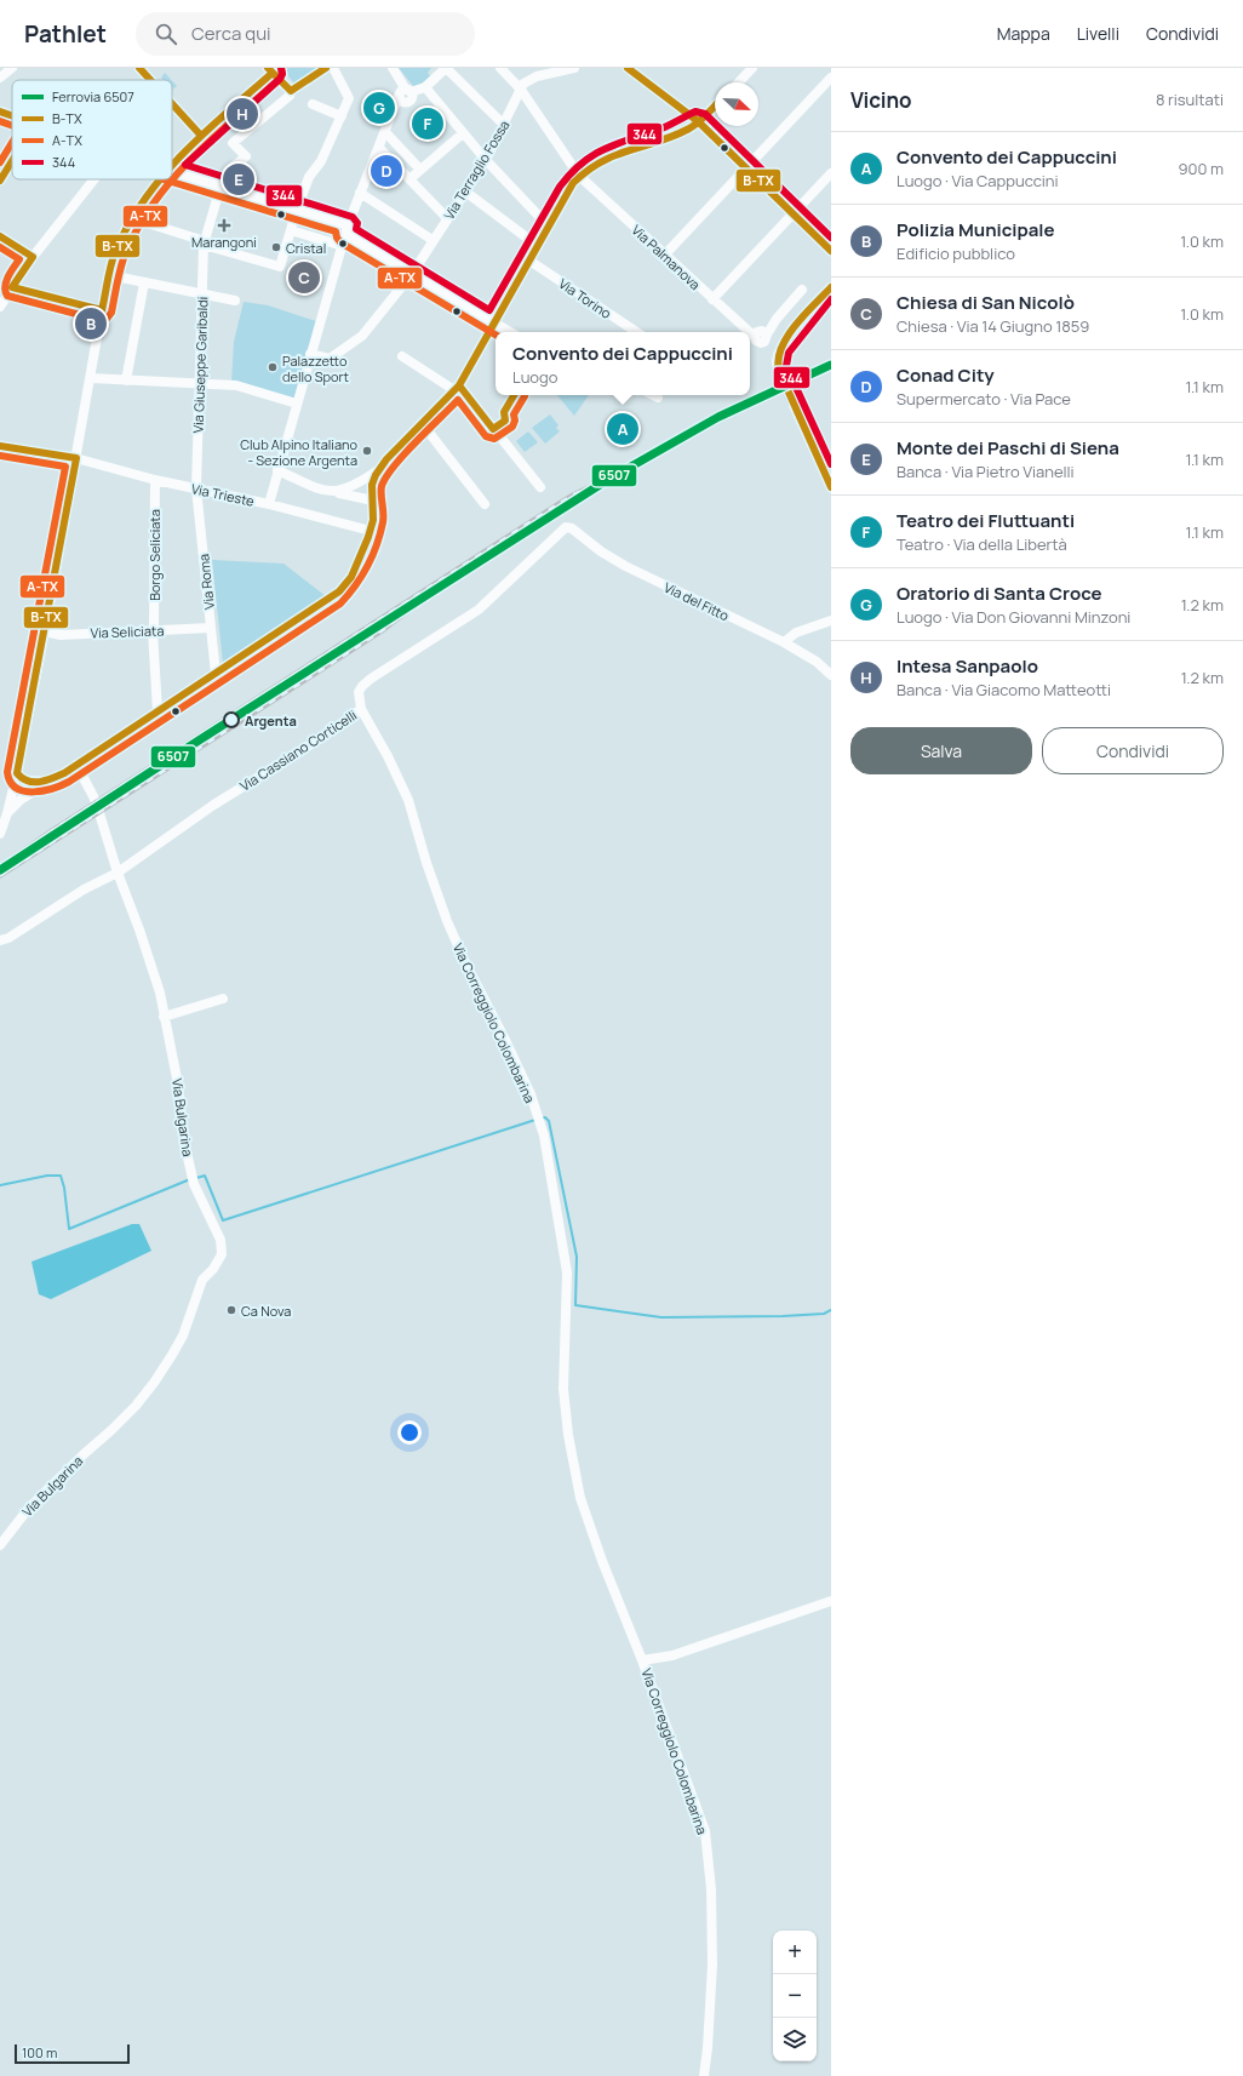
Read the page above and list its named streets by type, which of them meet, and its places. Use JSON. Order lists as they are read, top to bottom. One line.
{"streets":{"street":["Via Terraglio Fossa","Via Palmanova","Via Torino","Via Giuseppe Garibaldi","Via Trieste","Borgo Seliciata","Via Roma","Via del Fitto","Via Seliciata","Via Cassiano Corticelli","Via Correggiolo Colombarina","Via Bulgarina"]},"crossings":[["Via Terraglio Fossa","Via Palmanova"],["Via Giuseppe Garibaldi","Via Trieste"],["Via Giuseppe Garibaldi","Via Roma"],["Via Trieste","Borgo Seliciata"],["Via Trieste","Via Roma"],["Borgo Seliciata","Via Seliciata"],["Via Roma","Via Seliciata"],["Via del Fitto","Via Cassiano Corticelli"],["Via Cassiano Corticelli","Via Correggiolo Colombarina"],["Via Cassiano Corticelli","Via Bulgarina"]],"places":{"health":["Marangoni"],"other":["Cristal","Palazzetto dello Sport","Club Alpino Italiano - Sezione Argenta","Argenta","Ca Nova"]},"lines":["transit line B-TX","transit line A-TX","transit line 344","rail line 6507"],"legend":["Ferrovia 6507","B-TX","A-TX","344"],"scale_bar":"100 m","north":"bottom right","page":{"header":"Pathlet","search":"Cerca qui","nav":["Mappa","Livelli","Condividi"],"heading":["Vicino","8 risultati"],"pins":["G","H","F","D","E","C","B","A"],"list":[{"mark":"A","name":"Convento dei Cappuccini","note":"Luogo · Via Cappuccini","value":"900 m"},{"mark":"B","name":"Polizia Municipale","note":"Edificio pubblico","value":"1.0 km"},{"mark":"C","name":"Chiesa di San Nicolò","note":"Chiesa · Via 14 Giugno 1859","value":"1.0 km"},{"mark":"D","name":"Conad City","note":"Supermercato · Via Pace","value":"1.1 km"},{"mark":"E","name":"Monte dei Paschi di Siena","note":"Banca · Via Pietro Vianelli","value":"1.1 km"},{"mark":"F","name":"Teatro dei Fluttuanti","note":"Teatro · Via della Libertà","value":"1.1 km"},{"mark":"G","name":"Oratorio di Santa Croce","note":"Luogo · Via Don Giovanni Minzoni","value":"1.2 km"},{"mark":"H","name":"Intesa Sanpaolo","note":"Banca · Via Giacomo Matteotti","value":"1.2 km"}],"popup":["Convento dei Cappuccini","Luogo"],"buttons":["Salva","Condividi"],"map_buttons":["+","−"],"scale":"100 m"}}
